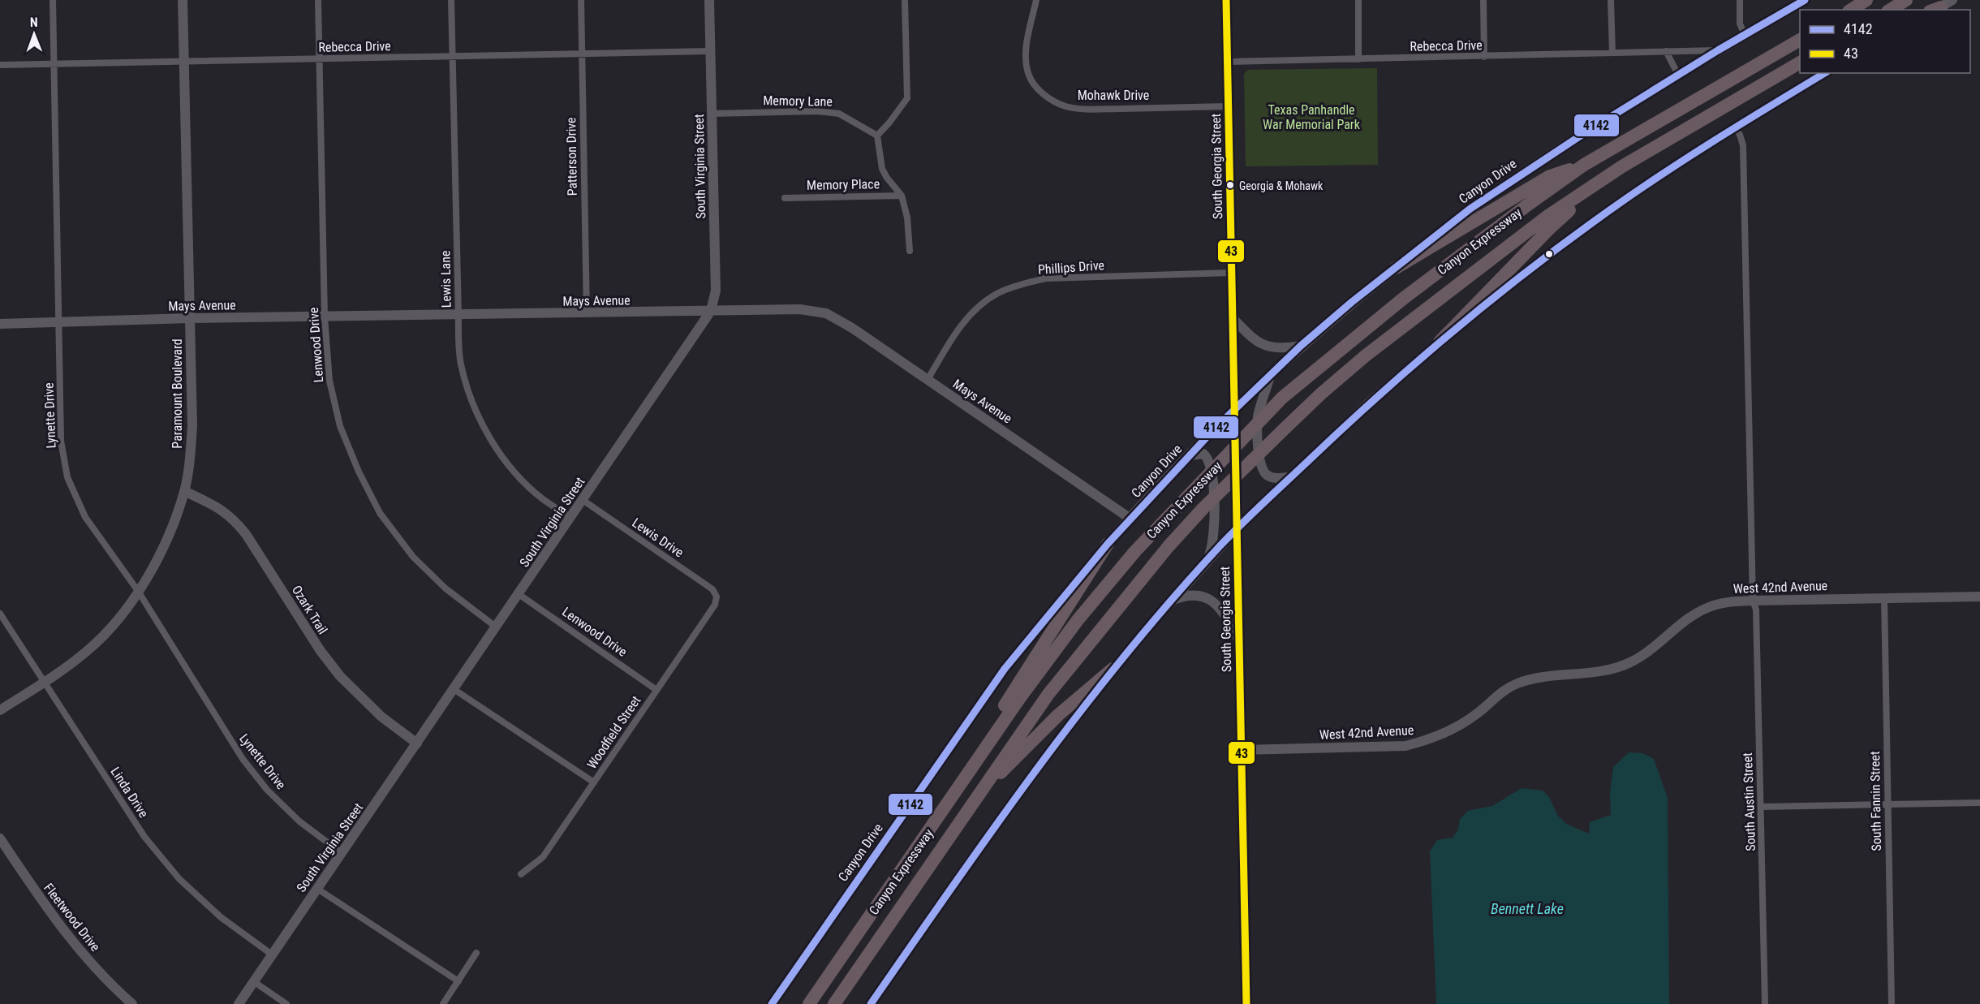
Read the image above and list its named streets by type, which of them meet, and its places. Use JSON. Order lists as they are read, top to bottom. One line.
{"streets":{"highway":["Canyon Expressway"],"main road":["South Virginia Street","South Georgia Street","Canyon Drive","Mays Avenue","Paramount Boulevard","West 42nd Avenue","Ozark Trail","Fleetwood Drive"],"street":["Rebecca Drive","Mohawk Drive","Memory Lane","Patterson Drive","Memory Place","Phillips Drive","Lewis Lane","Lenwood Drive","Lynette Drive","Lewis Drive","Woodfield Street","Linda Drive","South Fannin Street","South Austin Street"]},"crossings":[["Rebecca Drive","Patterson Drive"],["Rebecca Drive","South Virginia Street"],["Rebecca Drive","South Georgia Street"],["Rebecca Drive","Canyon Drive"],["Rebecca Drive","Lewis Lane"],["Rebecca Drive","Lenwood Drive"],["Rebecca Drive","Paramount Boulevard"],["Rebecca Drive","Lynette Drive"],["Mohawk Drive","South Georgia Street"],["Memory Lane","South Virginia Street"],["Patterson Drive","Mays Avenue"],["South Virginia Street","Lewis Lane"],["South Virginia Street","Mays Avenue"],["South Virginia Street","Lenwood Drive"],["South Virginia Street","Lynette Drive"],["South Virginia Street","Lewis Drive"],["South Virginia Street","Ozark Trail"],["South Virginia Street","Linda Drive"],["South Georgia Street","Canyon Drive"],["South Georgia Street","Phillips Drive"],["South Georgia Street","West 42nd Avenue"],["Canyon Drive","Mays Avenue"],["Phillips Drive","Mays Avenue"],["Lewis Lane","Mays Avenue"],["Mays Avenue","Lenwood Drive"],["Mays Avenue","Paramount Boulevard"],["Mays Avenue","Lynette Drive"],["Lenwood Drive","Woodfield Street"],["Paramount Boulevard","Lynette Drive"],["Paramount Boulevard","Ozark Trail"],["Paramount Boulevard","Linda Drive"],["Lewis Drive","Woodfield Street"],["West 42nd Avenue","South Fannin Street"],["West 42nd Avenue","South Austin Street"]],"water":["Bennett Lake"],"parks":["Texas Panhandle War Memorial Park"],"places":["Georgia & Mohawk"],"lines":["transit line 4142","transit line 43"],"legend":["4142","43"],"north":"top"}
